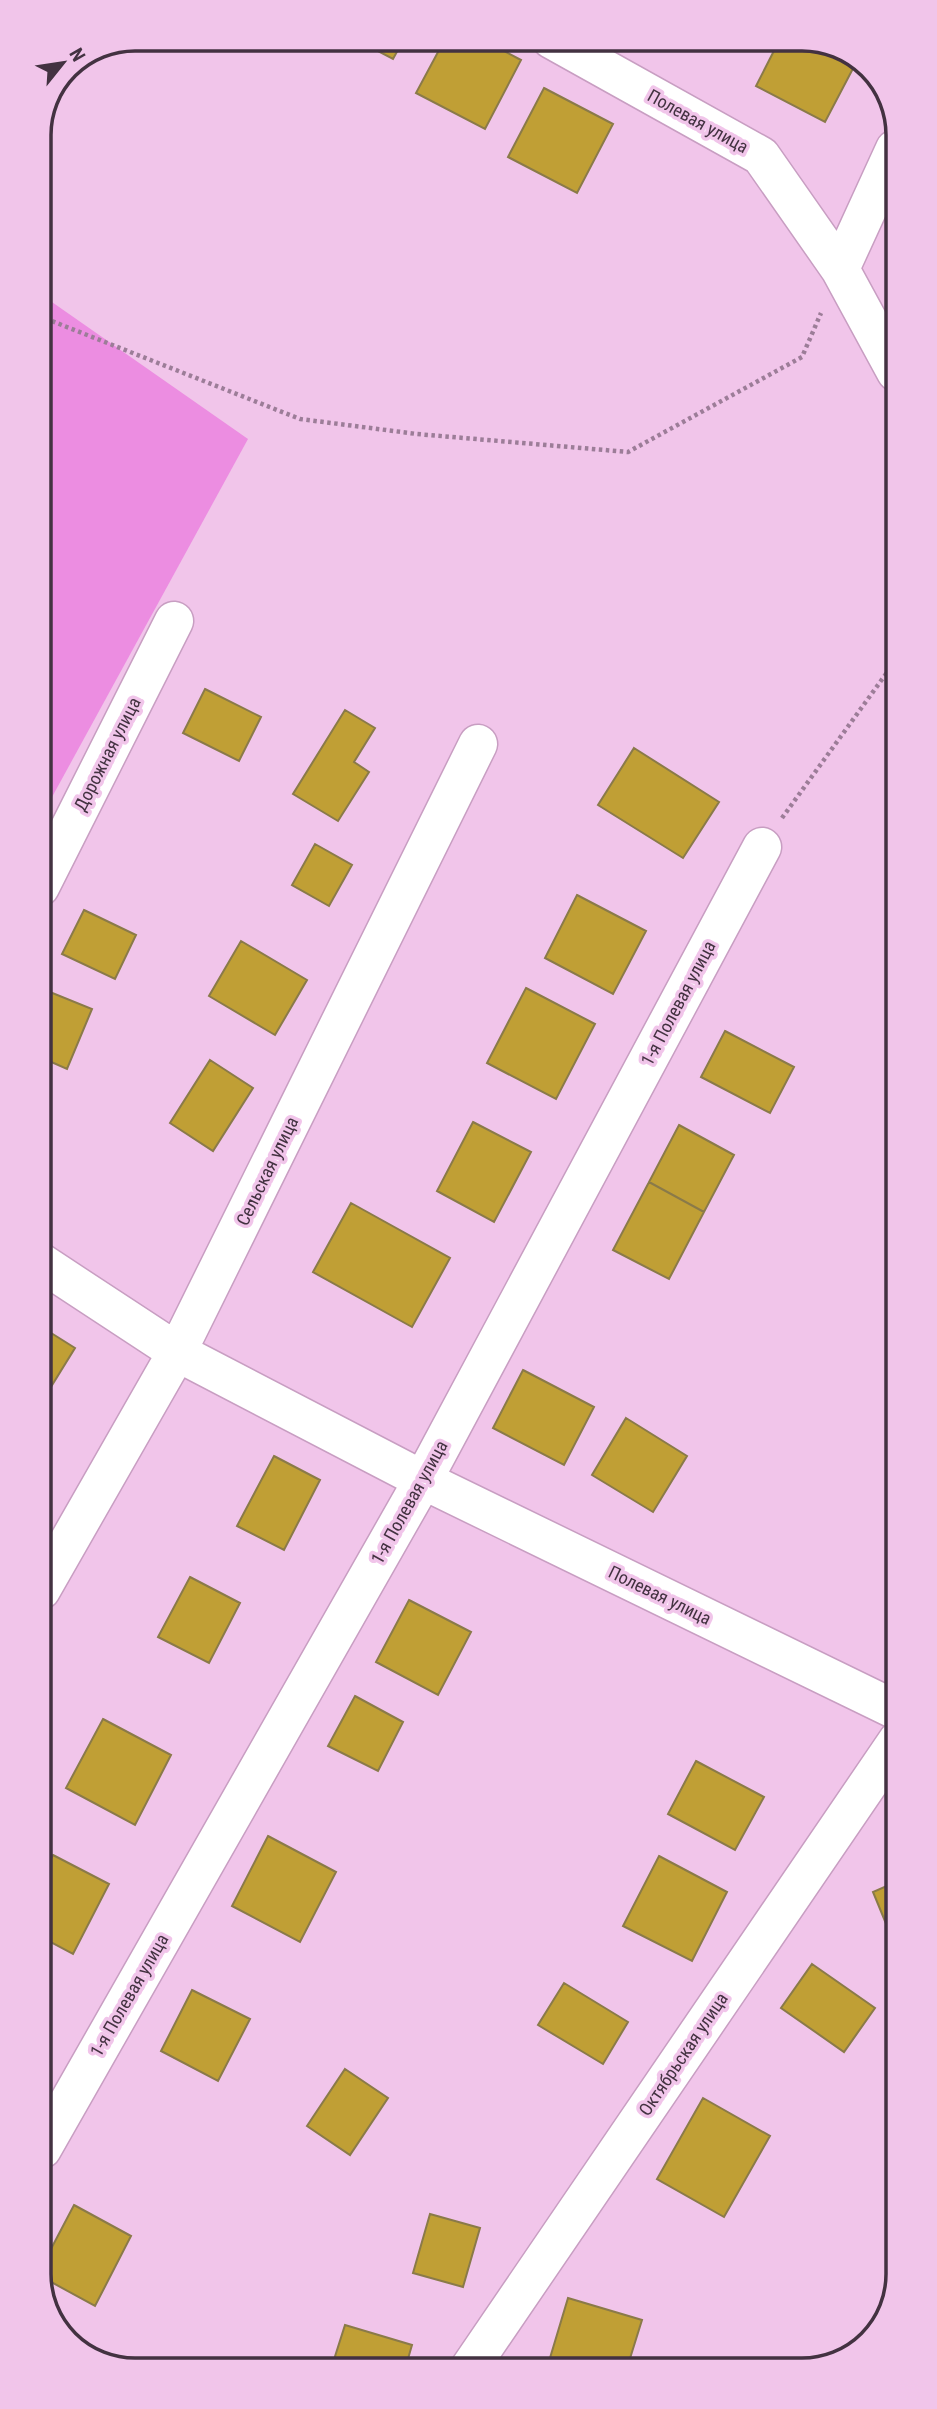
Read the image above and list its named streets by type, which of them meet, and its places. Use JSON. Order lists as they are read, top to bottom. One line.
{"streets":{"street":["Полевая улица","Дорожная улица","1-я Полевая улица","Сельская улица","Октябрьская улица"]},"crossings":[["Полевая улица","1-я Полевая улица"],["Полевая улица","Сельская улица"]],"north":"top right"}
